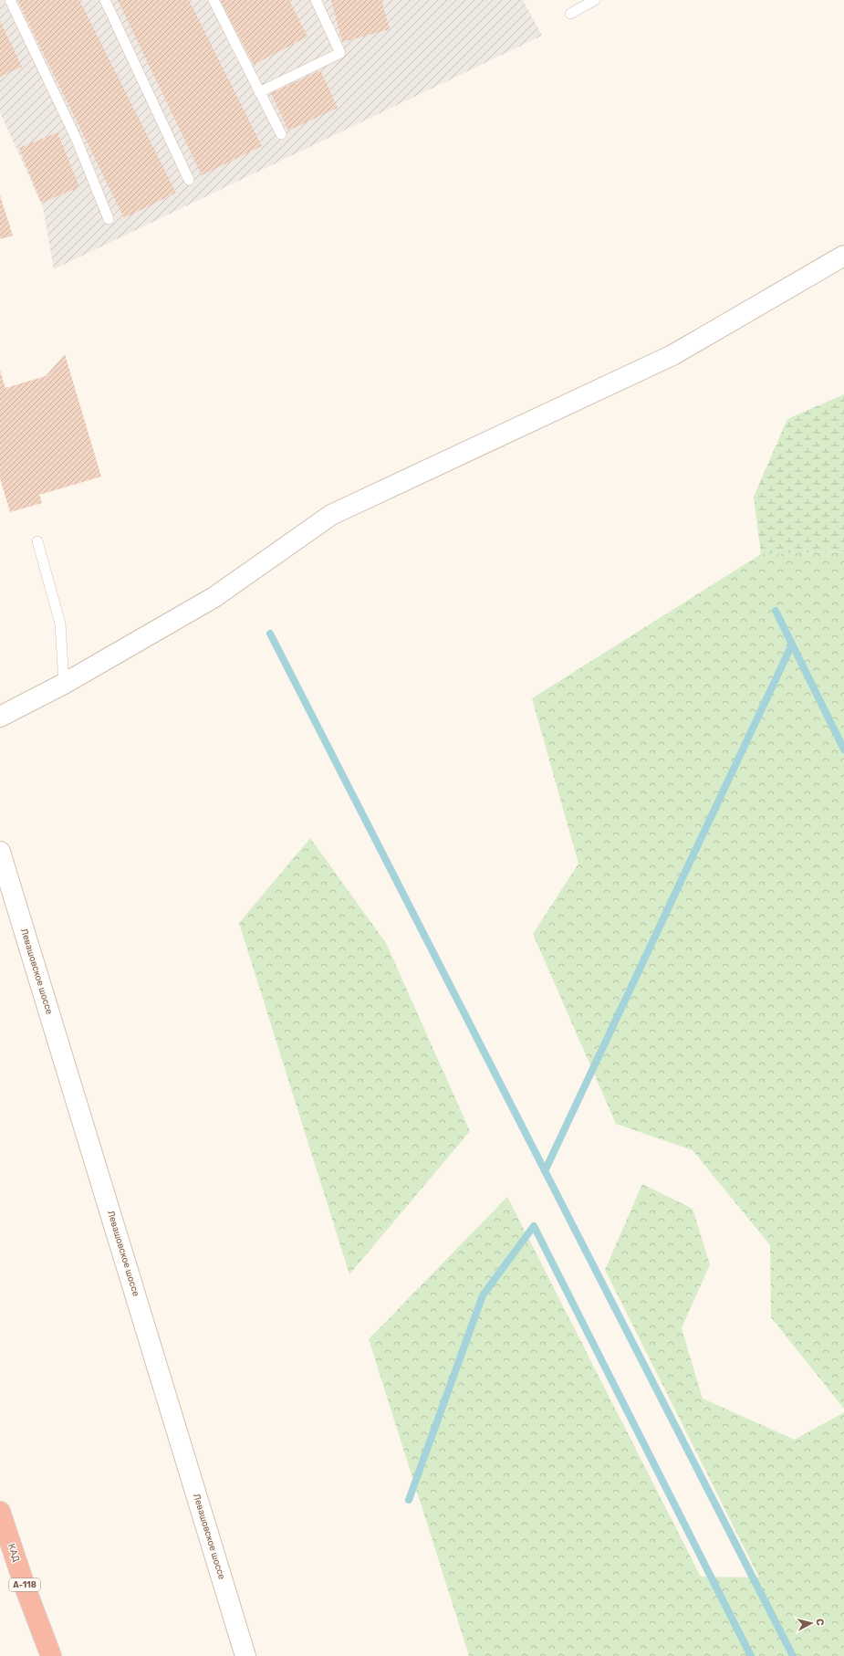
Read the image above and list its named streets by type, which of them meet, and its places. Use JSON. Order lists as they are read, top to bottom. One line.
{"streets":{"highway":["КАД","А-118"],"street":["Левашовское шоссе"]},"north":"right"}
